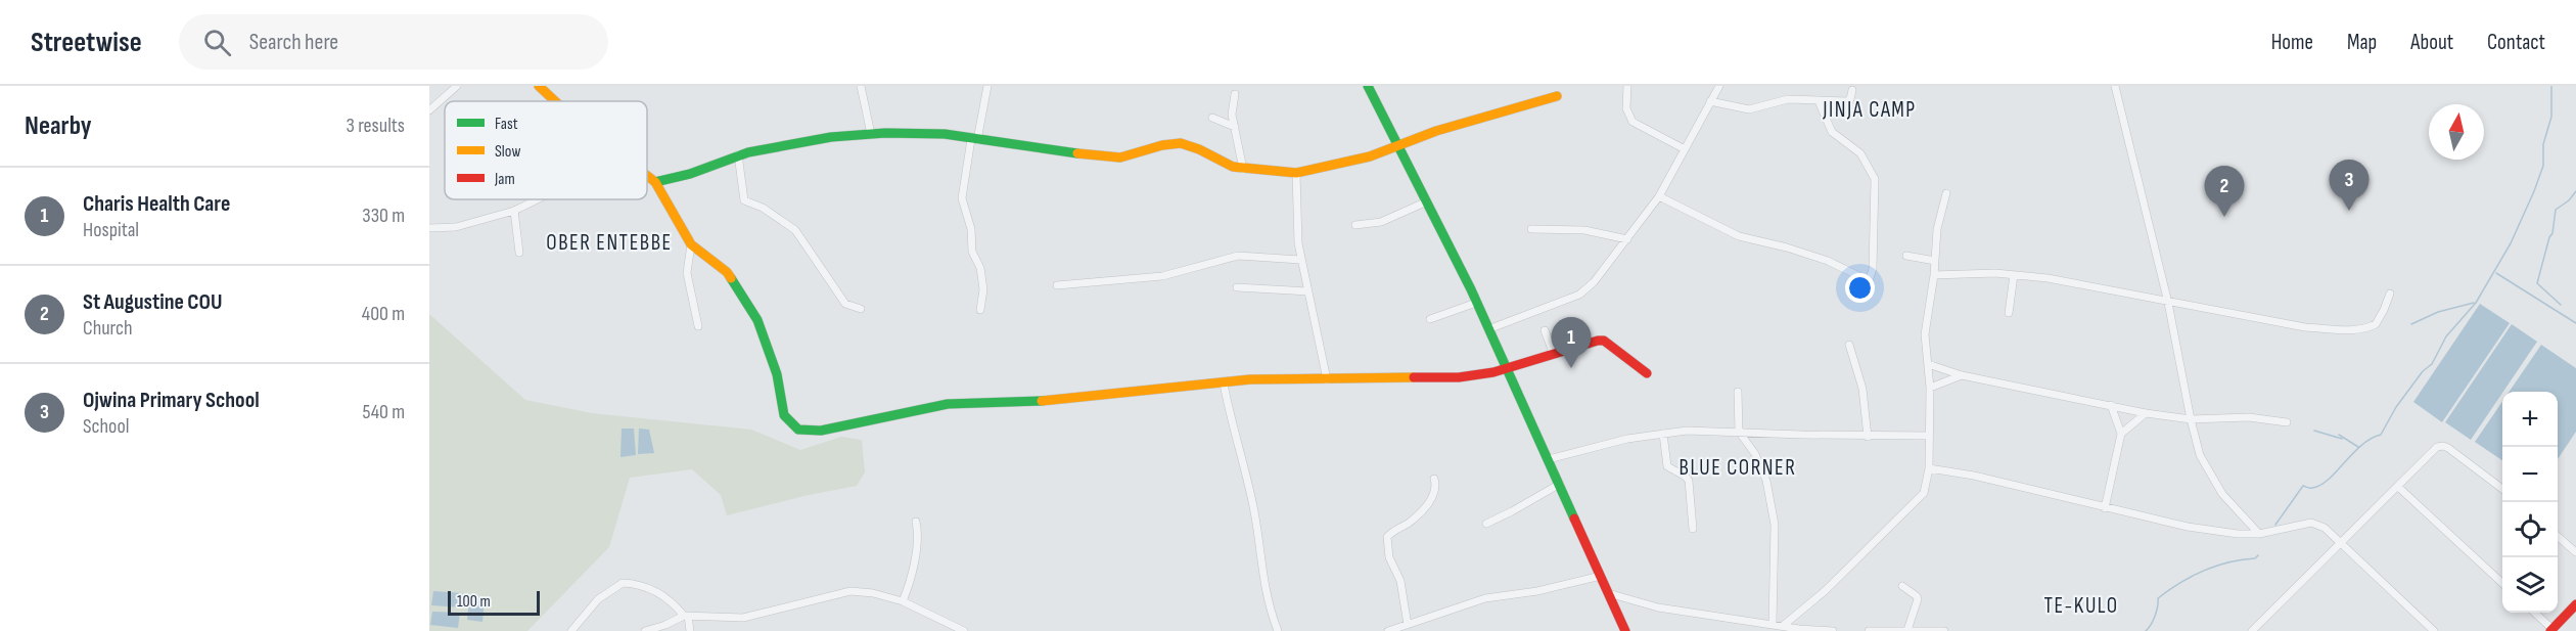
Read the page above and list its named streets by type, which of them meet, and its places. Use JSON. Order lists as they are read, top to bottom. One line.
{"districts":["JINJA CAMP","OBER ENTEBBE","BLUE CORNER","TE-KULO"],"legend":["Fast","Slow","Jam"],"scale_bar":"100 m","north":"top","page":{"header":"Streetwise","search":"Search here","nav":["Home","Map","About","Contact"],"heading":["Nearby","3 results"],"pins":["3","2","1"],"list":[{"mark":"1","name":"Charis Health Care","note":"Hospital","value":"330 m"},{"mark":"2","name":"St Augustine COU","note":"Church","value":"400 m"},{"mark":"3","name":"Ojwina Primary School","note":"School","value":"540 m"}],"map_buttons":["+","−"],"scale":"100 m"}}
